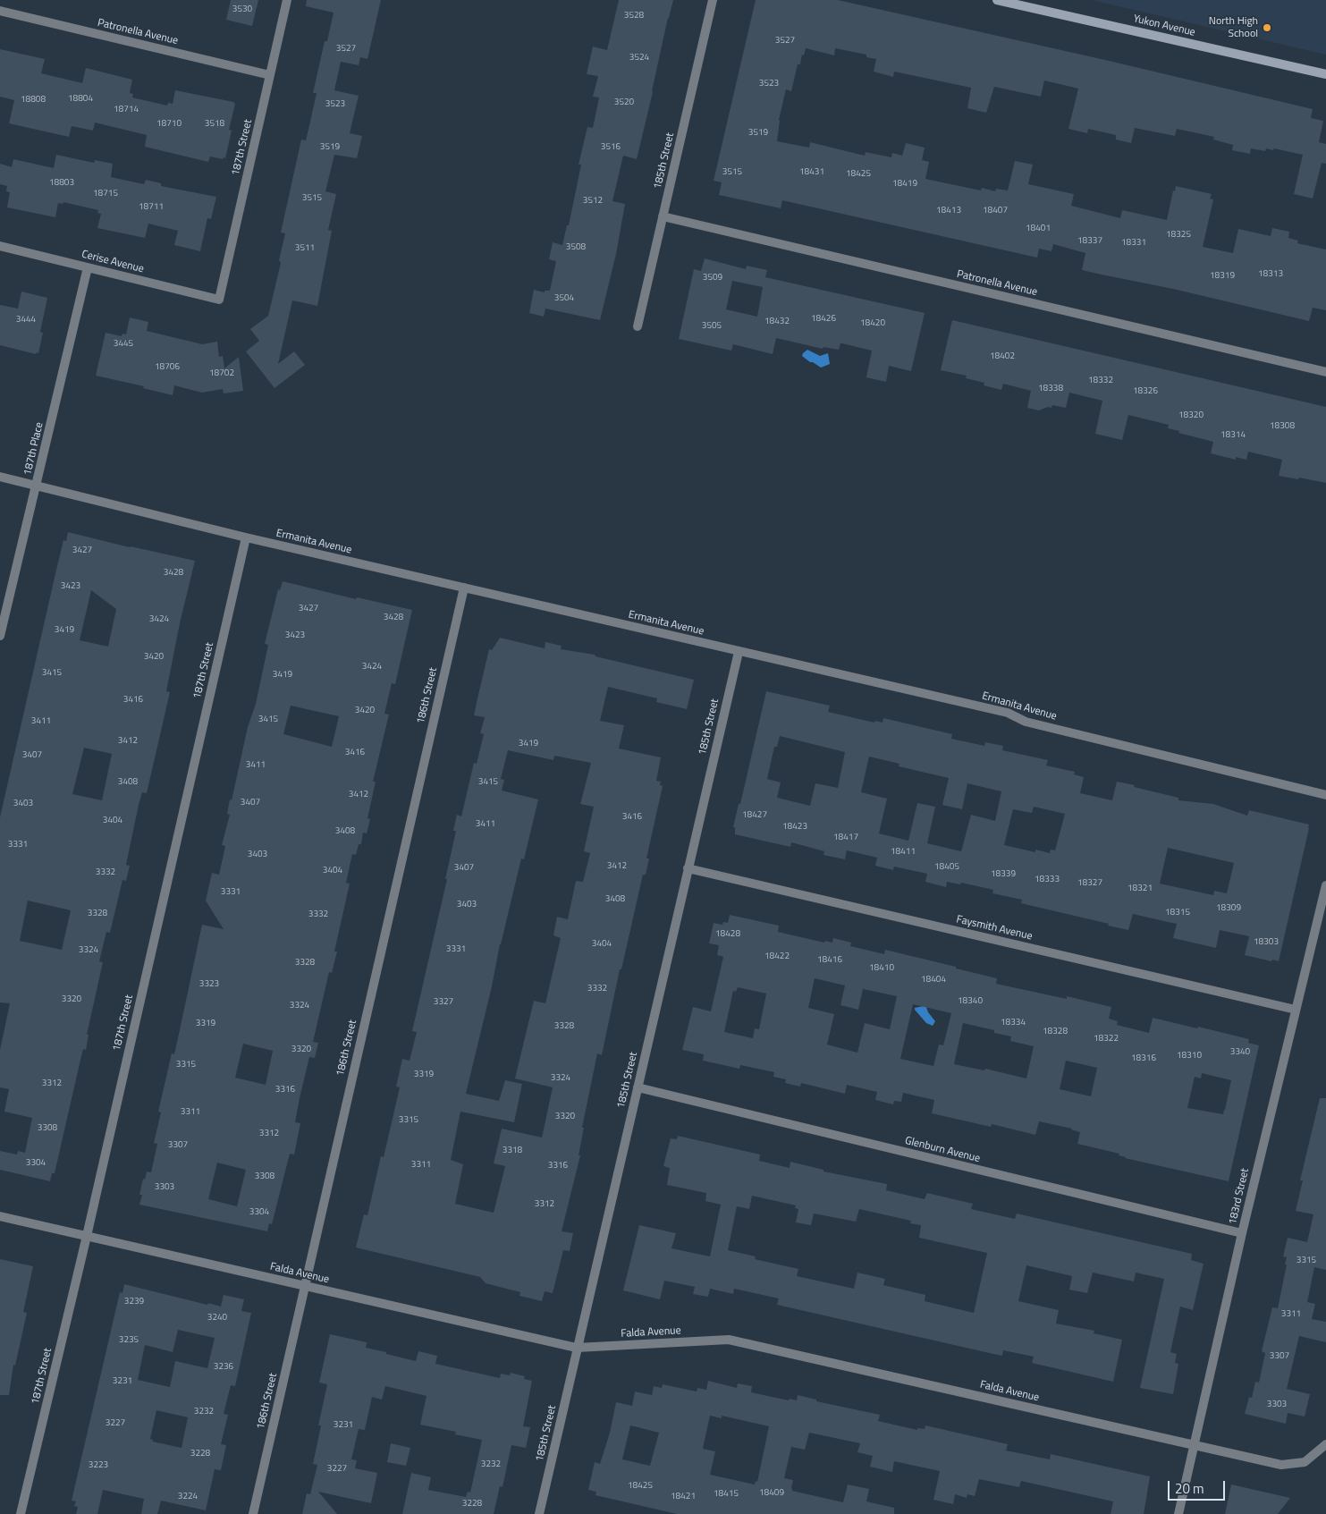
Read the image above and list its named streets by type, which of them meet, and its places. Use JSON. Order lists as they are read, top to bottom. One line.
{"streets":{"street":["Yukon Avenue","Patronella Avenue","187th Street","185th Street","Cerise Avenue","187th Place","Ermanita Avenue","186th Street","Faysmith Avenue","Glenburn Avenue","183rd Street","Falda Avenue"]},"crossings":[["Patronella Avenue","187th Street"],["Patronella Avenue","185th Street"],["187th Street","Cerise Avenue"],["187th Street","Ermanita Avenue"],["187th Street","Falda Avenue"],["185th Street","Ermanita Avenue"],["185th Street","Faysmith Avenue"],["185th Street","Glenburn Avenue"],["185th Street","Falda Avenue"],["Cerise Avenue","187th Place"],["187th Place","Ermanita Avenue"],["Ermanita Avenue","186th Street"],["186th Street","Falda Avenue"],["Faysmith Avenue","183rd Street"],["Glenburn Avenue","183rd Street"],["183rd Street","Falda Avenue"]],"places":["North High School"],"house_numbers":["3530","3528","3527","3527","3524","3523","18804","18808","3520","3523","18714","18710","3518","3519","3519","3516","3515","18431","18425","18803","18419","18715","3515","3512","18711","18413","18407","18401","18325","18337","18331","3508","3511","18313","18319","3509","3504","18426","3444","18432","18420","3505","3445","18402","18706","18702","18332","18338","18326","18320","18308","18314","3427","3428","3423","3427","3428","3424","3419","3423","3420","3424","3415","3419","3416","3420","3415","3411","3412","3419","3416","3407","3411","3408","3415","3412","3407","3403","18427","3416","3404","3411","18423","3408","18417","3331","18411","3403","3412","18405","3407","3404","3332","18339","18333","18327","18321","3331","3408","3403","18309","18315","3328","3332","18428","18303","3404","3331","3324","18422","18416","3328","18410","18404","3323","3332","3320","18340","3327","3324","18334","3319","3328","18328","18322","3320","3340","18310","18316","3315","3319","3324","3312","3316","3311","3320","3315","3308","3312","3307","3318","3304","3311","3316","3308","3303","3312","3304","3315","3239","3311","3240","3235","3307","3236","3231","3303","3232","3227","3231","3228","3232","3223","3227","18425","18409","18415","3224","18421","3228"],"scale_bar":"20 m"}
